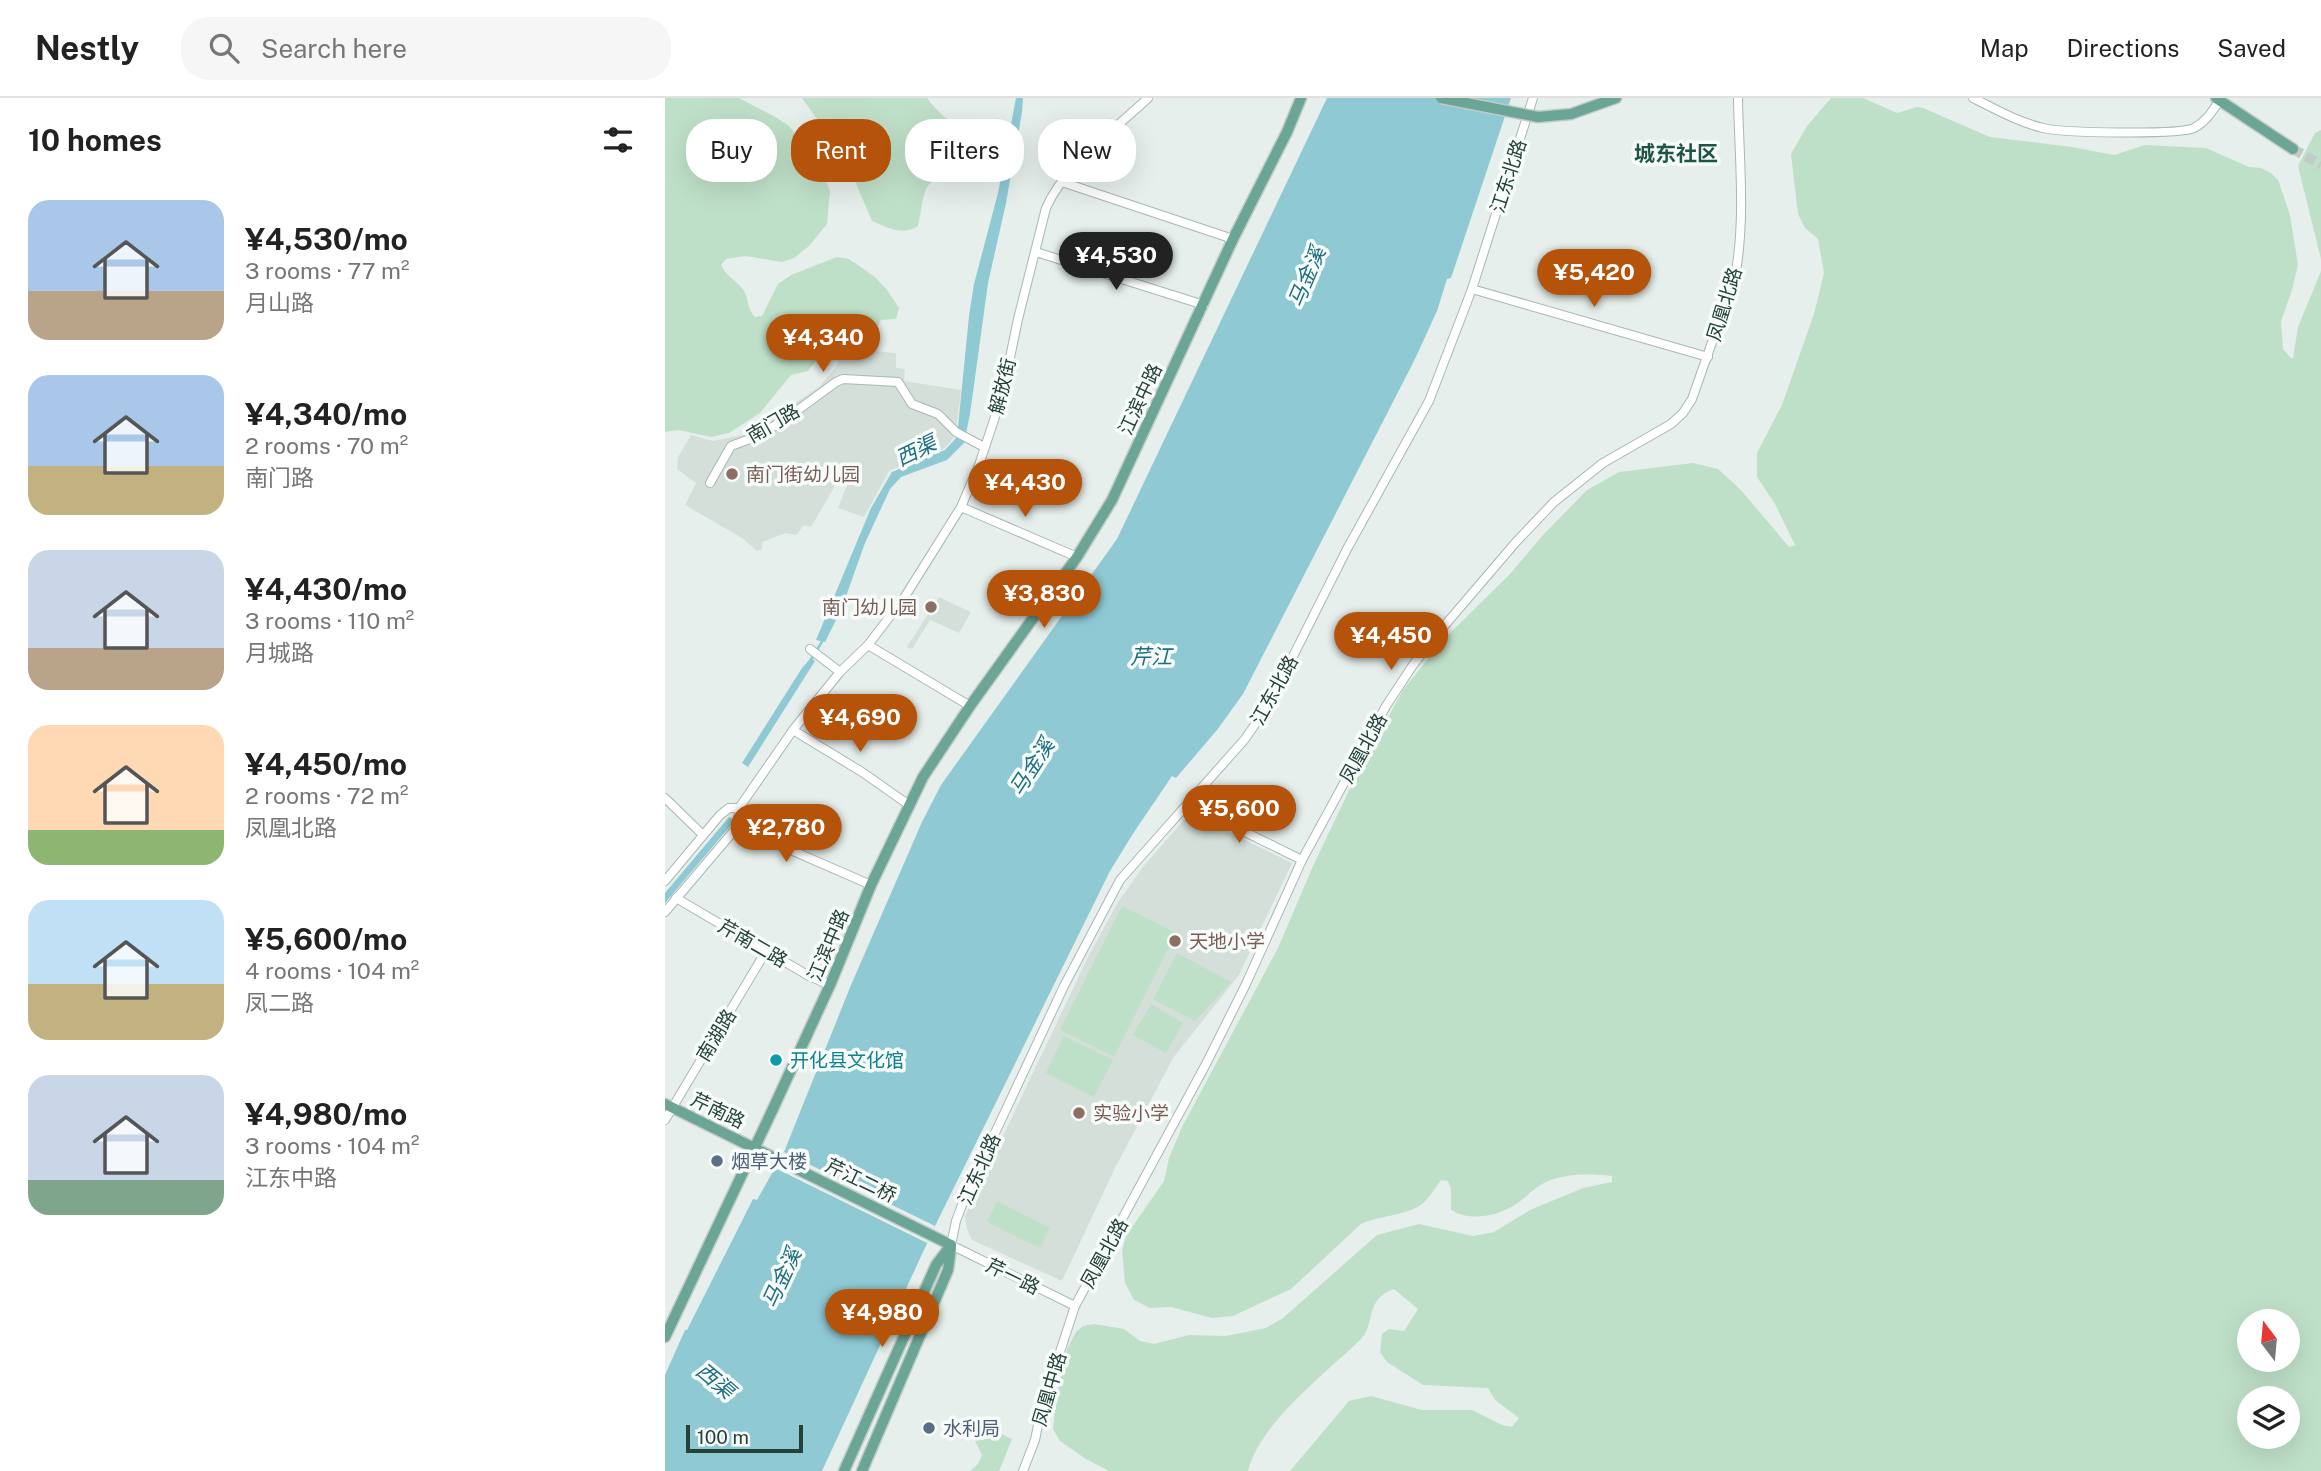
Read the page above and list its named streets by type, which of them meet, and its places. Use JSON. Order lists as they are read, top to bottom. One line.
{"streets":{"main road":["江滨中路","芹南路","芹江二桥"],"street":["江东北路","凤凰北路","解放街","南门路","芹南二路","南湖路","芹一路","凤凰中路"]},"crossings":[["江东北路","芹江二桥"],["江东北路","芹一路"],["凤凰北路","芹一路"],["凤凰北路","凤凰中路"],["解放街","南门路"],["解放街","芹南二路"],["江滨中路","芹南二路"],["江滨中路","芹南路"],["江滨中路","芹江二桥"],["芹南二路","南湖路"],["南湖路","芹南路"],["芹南路","芹江二桥"],["芹江二桥","芹一路"],["芹一路","凤凰中路"]],"districts":["城东社区"],"water":["马金溪","西渠","芹江"],"places":["南门街幼儿园","南门幼儿园","天地小学","开化县文化馆","实验小学","烟草大楼","水利局"],"scale_bar":"100 m","north":"top","page":{"header":"Nestly","search":"Search here","nav":["Map","Directions","Saved"],"heading":"10 homes","chip":["Buy","Rent","Filters","New"],"list":[{"name":"¥4,530/mo","note":"3 rooms · 77 m² · 月山路"},{"name":"¥4,340/mo","note":"2 rooms · 70 m² · 南门路"},{"name":"¥4,430/mo","note":"3 rooms · 110 m² · 月城路"},{"name":"¥4,450/mo","note":"2 rooms · 72 m² · 凤凰北路"},{"name":"¥5,600/mo","note":"4 rooms · 104 m² · 凤二路"},{"name":"¥4,980/mo","note":"3 rooms · 104 m² · 江东中路"}],"price":["¥4,530","¥5,420","¥4,340","¥4,430","¥3,830","¥4,450","¥4,690","¥5,600","¥2,780","¥4,980"],"scale":"100 m"}}
